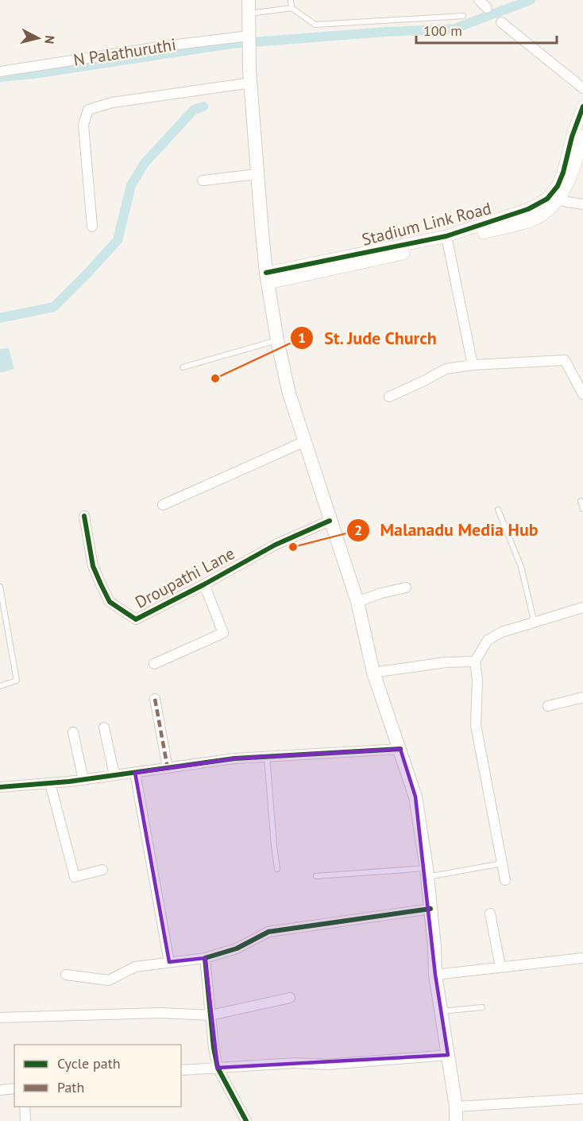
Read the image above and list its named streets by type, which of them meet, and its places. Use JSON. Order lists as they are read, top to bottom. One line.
{"streets":{"street":["N Palathuruthi","Stadium Link Road","Droupathi Lane"]},"places":["St. Jude Church","Malanadu Media Hub"],"legend":["Cycle path","Path"],"scale_bar":"100 m","north":"right"}
